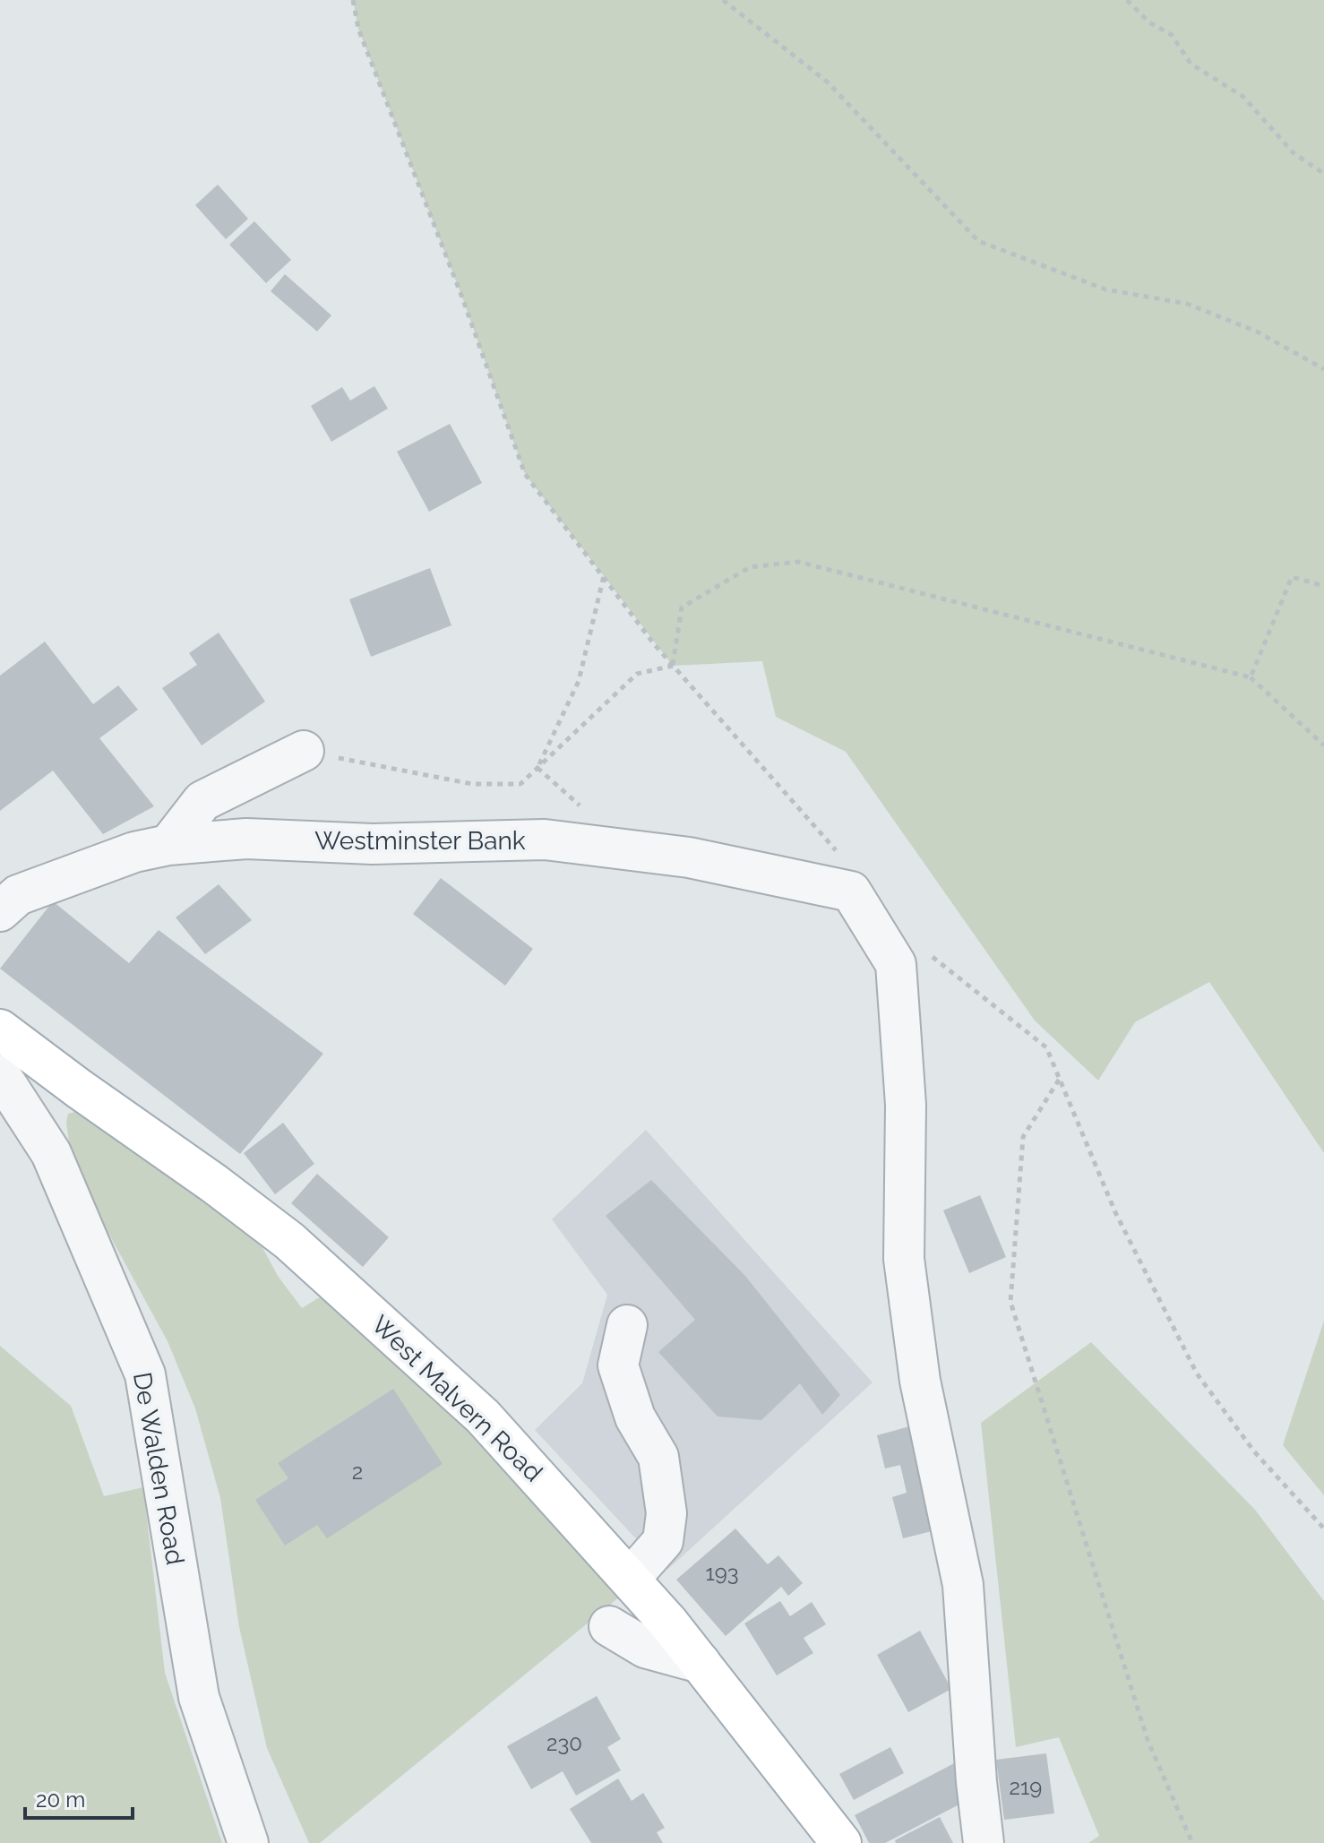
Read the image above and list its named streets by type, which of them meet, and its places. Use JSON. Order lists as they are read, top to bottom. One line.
{"streets":{"main road":["West Malvern Road"],"street":["Westminster Bank","De Walden Road"]},"house_numbers":["2","193","230","219"],"scale_bar":"20 m"}
